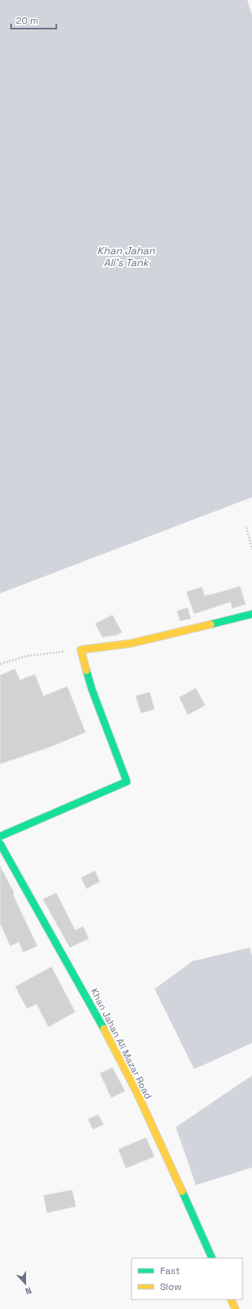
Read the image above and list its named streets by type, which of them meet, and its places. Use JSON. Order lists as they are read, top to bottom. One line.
{"streets":{"street":["Khan Jahan Ali Mazar Road"]},"water":["Khan Jahan Ali's Tank"],"legend":["Fast","Slow"],"scale_bar":"20 m","north":"bottom"}
